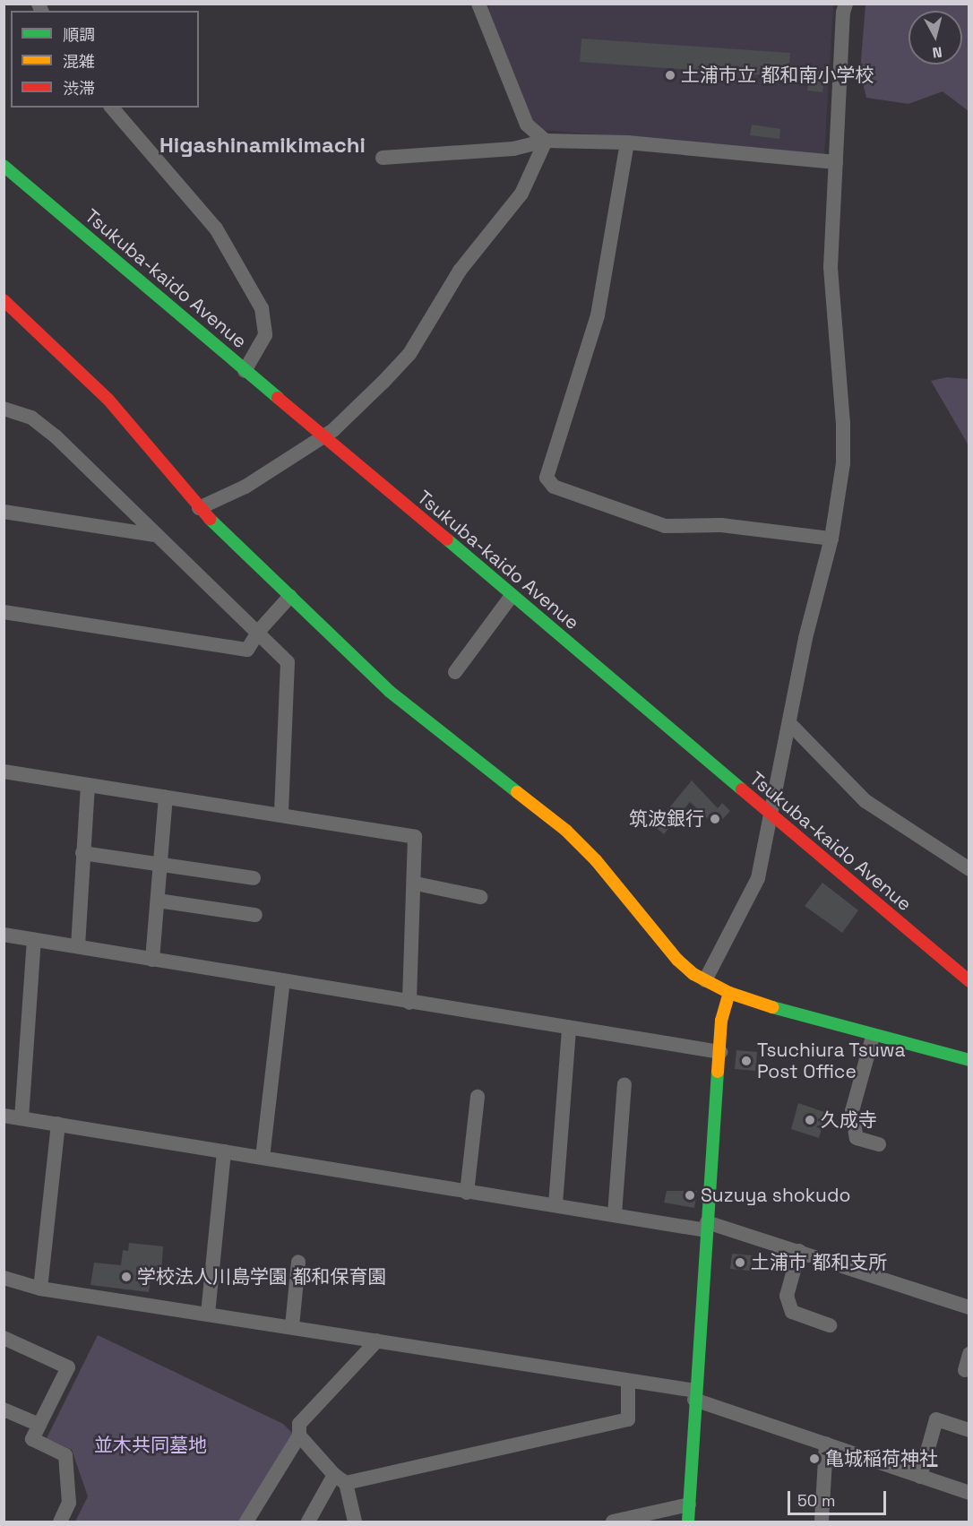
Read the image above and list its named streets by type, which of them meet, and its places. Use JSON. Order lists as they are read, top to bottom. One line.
{"streets":{"street":["Tsukuba-kaido Avenue"]},"districts":["Higashinamikimachi"],"parks":["並木共同墓地"],"places":["土浦市立 都和南小学校","筑波銀行","Tsuchiura Tsuwa Post Office","久成寺","Suzuya shokudo","土浦市 都和支所","学校法人川島学園 都和保育園","亀城稲荷神社"],"legend":["順調","混雑","渋滞"],"scale_bar":"50 m","north":"bottom"}
